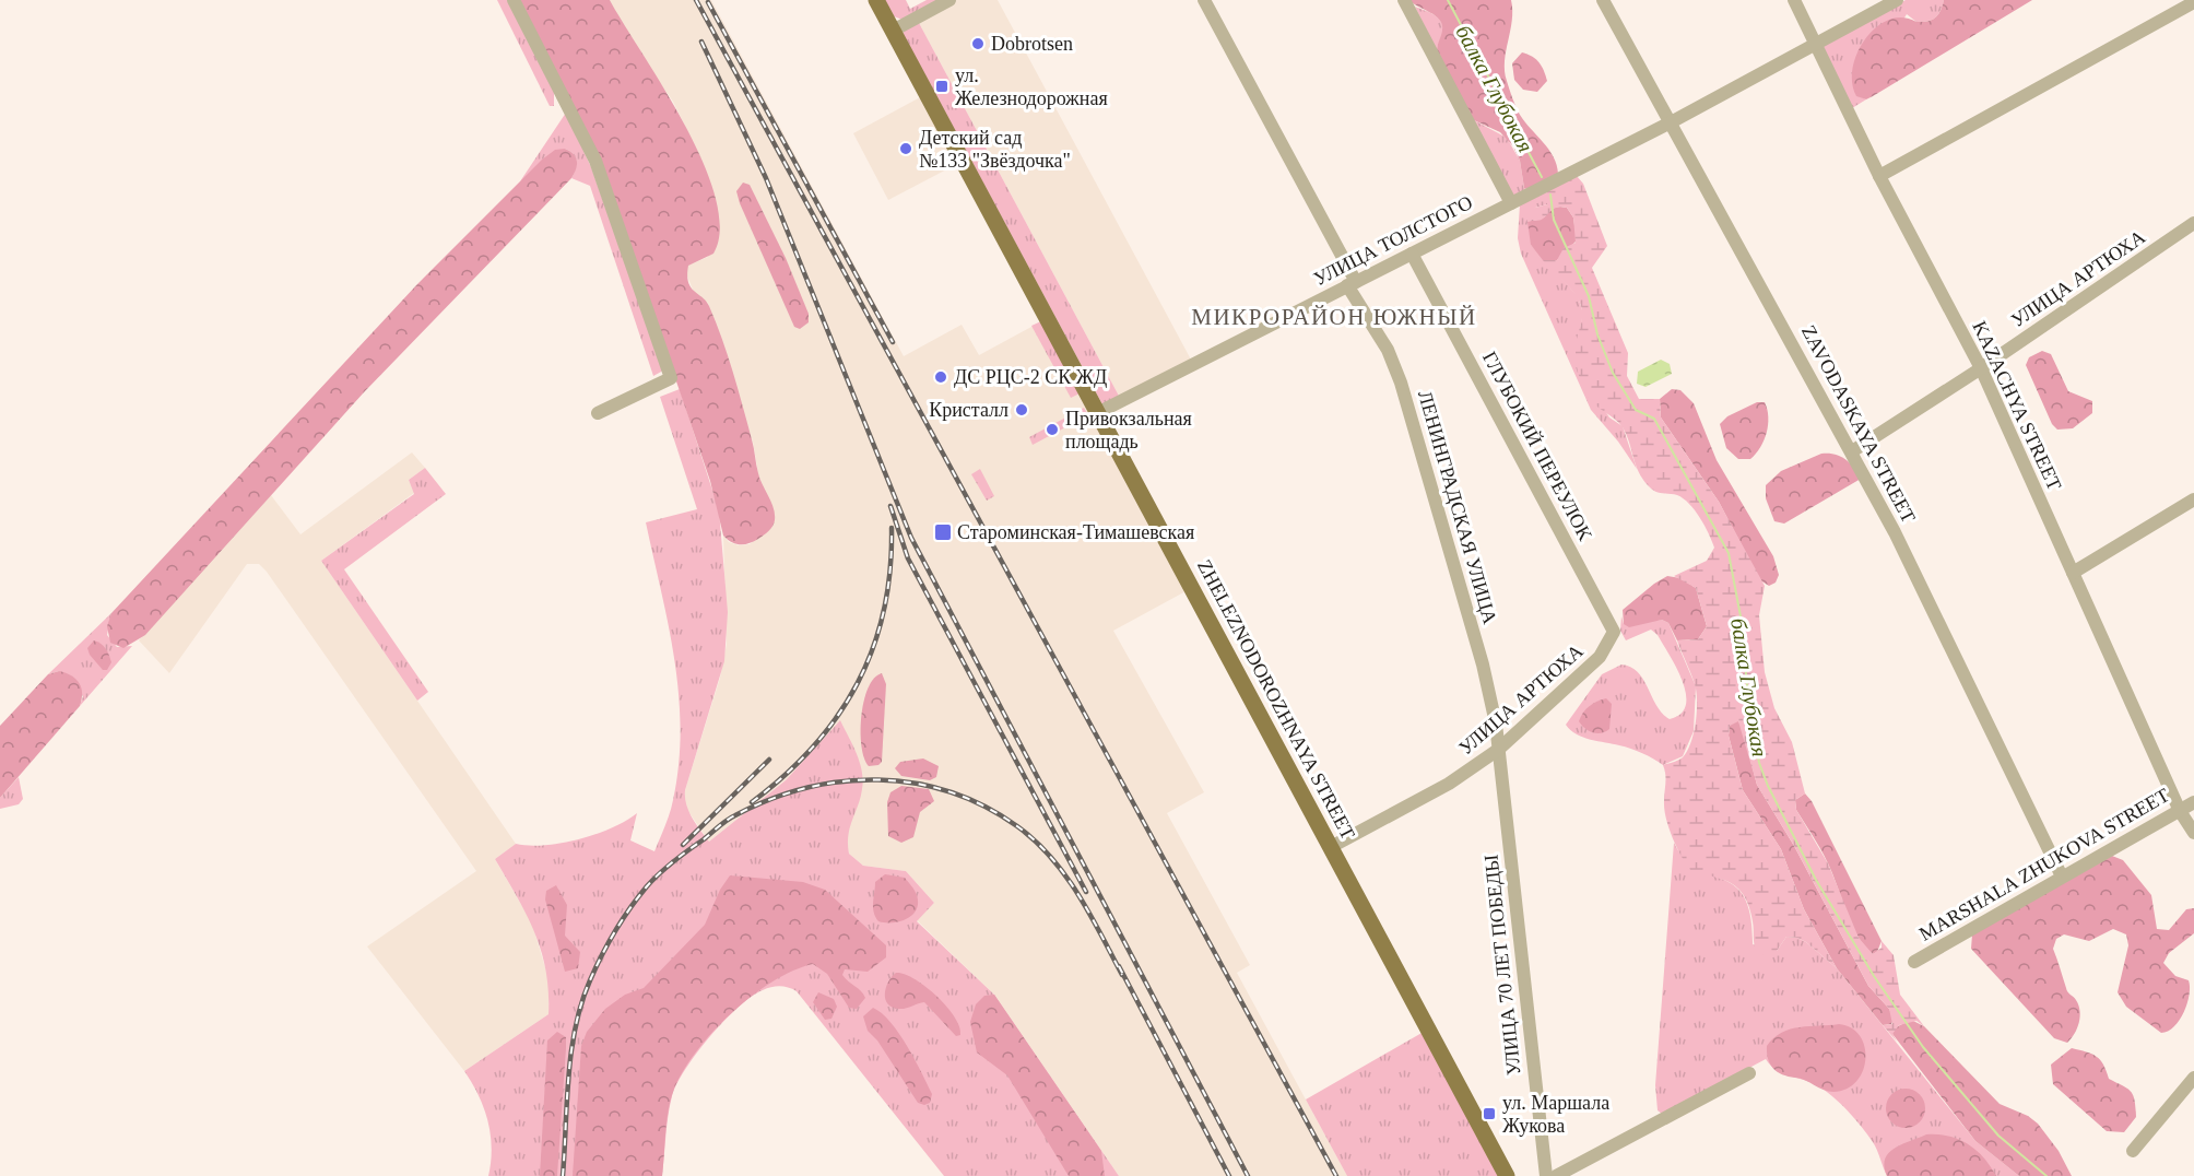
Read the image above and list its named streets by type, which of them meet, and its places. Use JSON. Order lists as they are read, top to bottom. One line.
{"streets":{"main road":["ZHELEZNODOROZHNAYA STREET"],"street":["УЛИЦА ТОЛСТОГО","УЛИЦА АРТЮХА","KAZACHYA STREET","ZAVODASKAYA STREET","ГЛУБОКИЙ ПЕРЕУЛОК","ЛЕНИНГРАДСКАЯ УЛИЦА","MARSHALA ZHUKOVA STREET","УЛИЦА 70 ЛЕТ ПОБЕДЫ"]},"crossings":[["УЛИЦА ТОЛСТОГО","KAZACHYA STREET"],["УЛИЦА ТОЛСТОГО","ZAVODASKAYA STREET"],["УЛИЦА ТОЛСТОГО","ГЛУБОКИЙ ПЕРЕУЛОК"],["УЛИЦА ТОЛСТОГО","ЛЕНИНГРАДСКАЯ УЛИЦА"],["УЛИЦА ТОЛСТОГО","ZHELEZNODOROZHNAYA STREET"],["УЛИЦА АРТЮХА","KAZACHYA STREET"],["УЛИЦА АРТЮХА","ZAVODASKAYA STREET"],["УЛИЦА АРТЮХА","ГЛУБОКИЙ ПЕРЕУЛОК"],["УЛИЦА АРТЮХА","ЛЕНИНГРАДСКАЯ УЛИЦА"],["УЛИЦА АРТЮХА","ZHELEZNODOROZHNAYA STREET"],["УЛИЦА АРТЮХА","УЛИЦА 70 ЛЕТ ПОБЕДЫ"],["KAZACHYA STREET","MARSHALA ZHUKOVA STREET"],["ZAVODASKAYA STREET","MARSHALA ZHUKOVA STREET"],["ЛЕНИНГРАДСКАЯ УЛИЦА","УЛИЦА 70 ЛЕТ ПОБЕДЫ"]],"districts":["МИКРОРАЙОН ЮЖНЫЙ"],"water":["балка Глубокая"],"places":{"other":["Dobrotsen","Детский сад №133 \"Звёздочка\"","ДС РЦС-2 СК ЖД","Кристалл","Привокзальная площадь"],"transit":["ул. Железнодорожная","Староминская-Тимашевская","ул. Маршала Жукова"]}}
